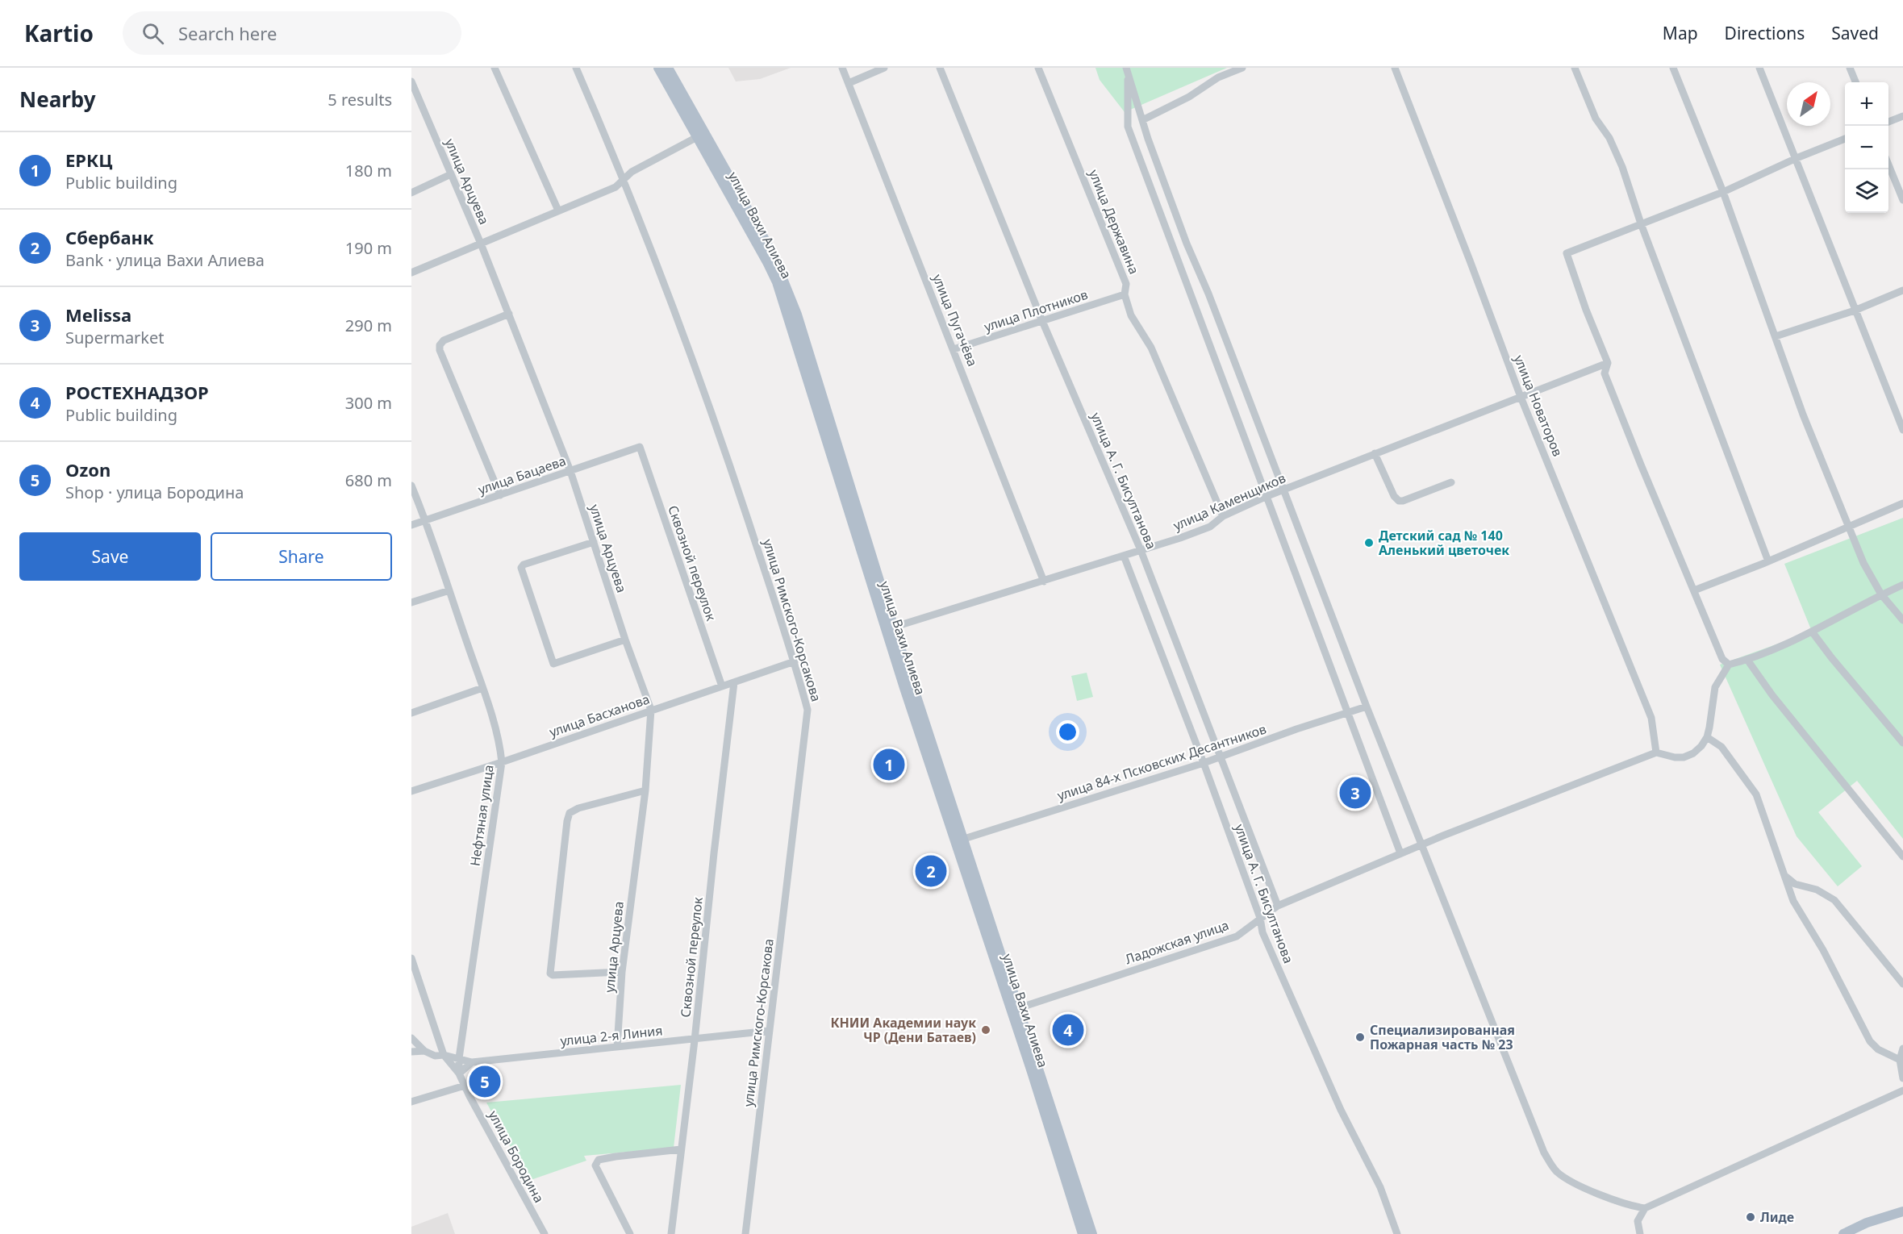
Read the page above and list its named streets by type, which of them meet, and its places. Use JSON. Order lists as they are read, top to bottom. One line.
{"streets":{"main road":["улица Вахи Алиева"],"street":["улица Арцуева","улица Державина","улица Плотников","улица Пугачёва","улица Новаторов","улица Бацаева","улица А. Г. Бисултанова","улица Каменщиков","Сквозной переулок","улица Римского-Корсакова","улица Басханова","улица 84-х Псковских Десантников","Нефтяная улица","Ладожская улица","улица 2-я Линия","улица Бородина"]},"crossings":[["улица Арцуева","улица Бацаева"],["улица Арцуева","улица Басханова"],["улица Арцуева","улица 2-я Линия"],["улица Державина","улица Плотников"],["улица Державина","улица Каменщиков"],["улица Вахи Алиева","улица Каменщиков"],["улица Вахи Алиева","улица 84-х Псковских Десантников"],["улица Вахи Алиева","Ладожская улица"],["улица Плотников","улица Пугачёва"],["улица Плотников","улица А. Г. Бисултанова"],["улица Пугачёва","улица Каменщиков"],["улица Новаторов","улица Каменщиков"],["улица Новаторов","Ладожская улица"],["улица Бацаева","Сквозной переулок"],["улица Бацаева","Нефтяная улица"],["улица А. Г. Бисултанова","улица Каменщиков"],["улица А. Г. Бисултанова","улица 84-х Псковских Десантников"],["улица А. Г. Бисултанова","Ладожская улица"],["Сквозной переулок","улица Басханова"],["Сквозной переулок","улица 2-я Линия"],["улица Римского-Корсакова","улица Басханова"],["улица Римского-Корсакова","улица 2-я Линия"],["улица Басханова","Нефтяная улица"],["Нефтяная улица","улица Бородина"]],"places":["Детский сад № 140 Аленький цветочек","КНИИ Академии наук ЧР (Дени Батаев)","Специализированная Пожарная часть № 23","Лиде"],"north":"top right","page":{"header":"Kartio","search":"Search here","nav":["Map","Directions","Saved"],"heading":["Nearby","5 results"],"map_buttons":["+","−"],"list":[{"mark":"1","name":"ЕРКЦ","note":"Public building","value":"180 m"},{"mark":"2","name":"Сбербанк","note":"Bank · улица Вахи Алиева","value":"190 m"},{"mark":"3","name":"Melissa","note":"Supermarket","value":"290 m"},{"mark":"4","name":"РОСТЕХНАДЗОР","note":"Public building","value":"300 m"},{"mark":"5","name":"Ozon","note":"Shop · улица Бородина","value":"680 m"}],"buttons":["Save","Share"],"pins":["1","3","2","4","5"]}}
